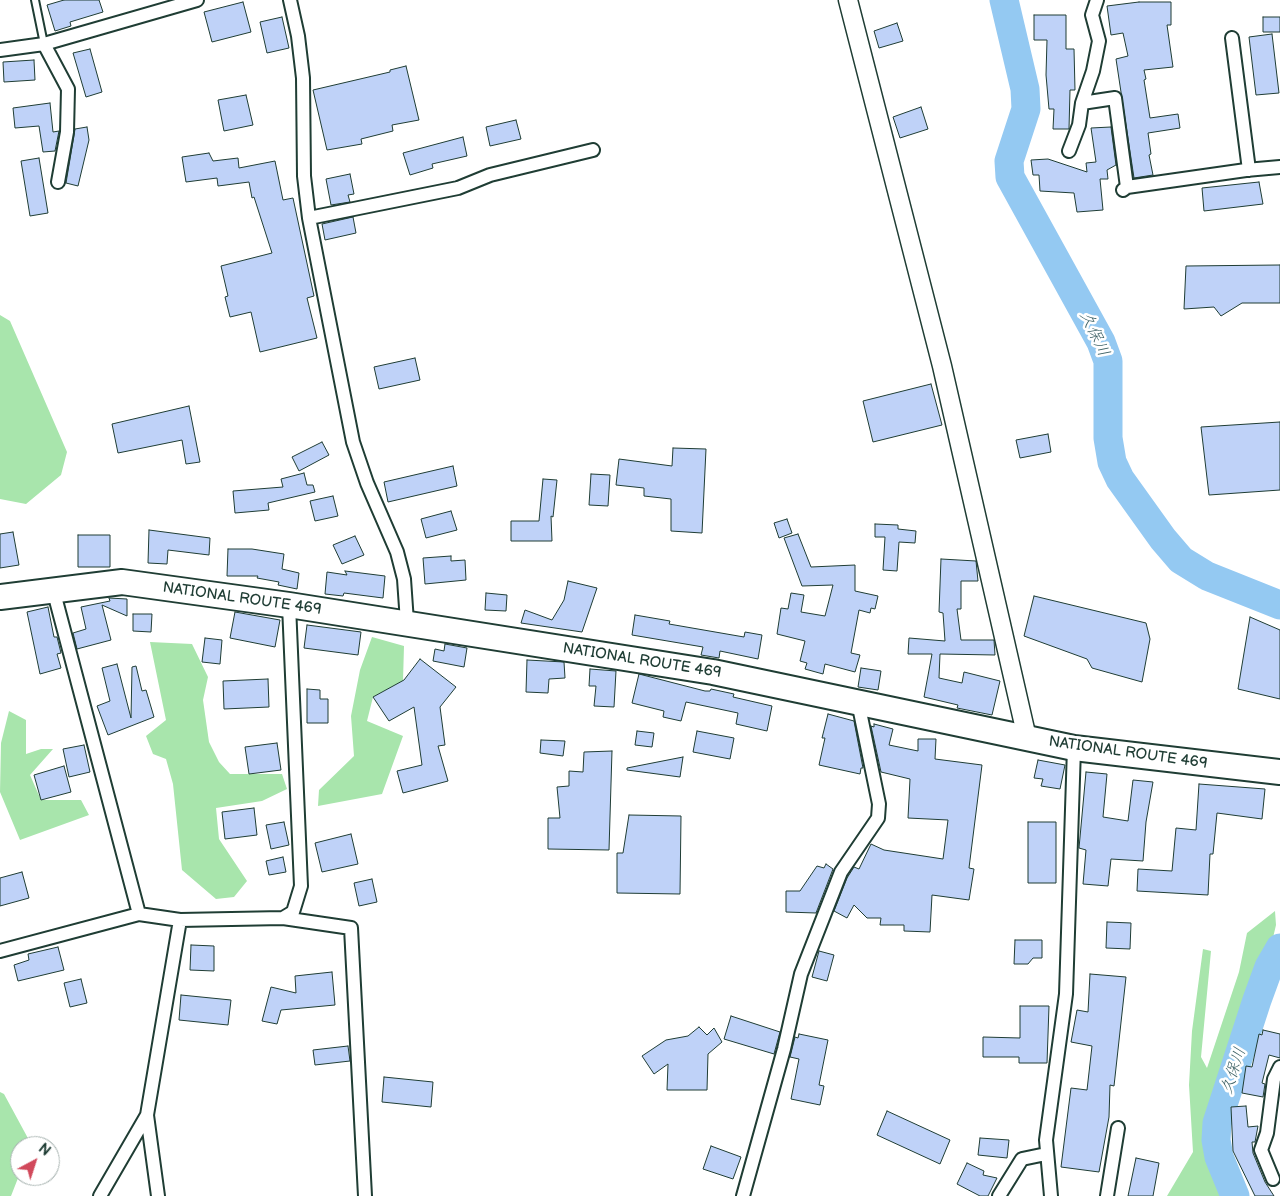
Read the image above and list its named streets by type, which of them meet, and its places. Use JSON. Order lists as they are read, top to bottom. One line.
{"streets":{"highway":["NATIONAL ROUTE 469"]},"water":["久保川"],"north":"top right"}
